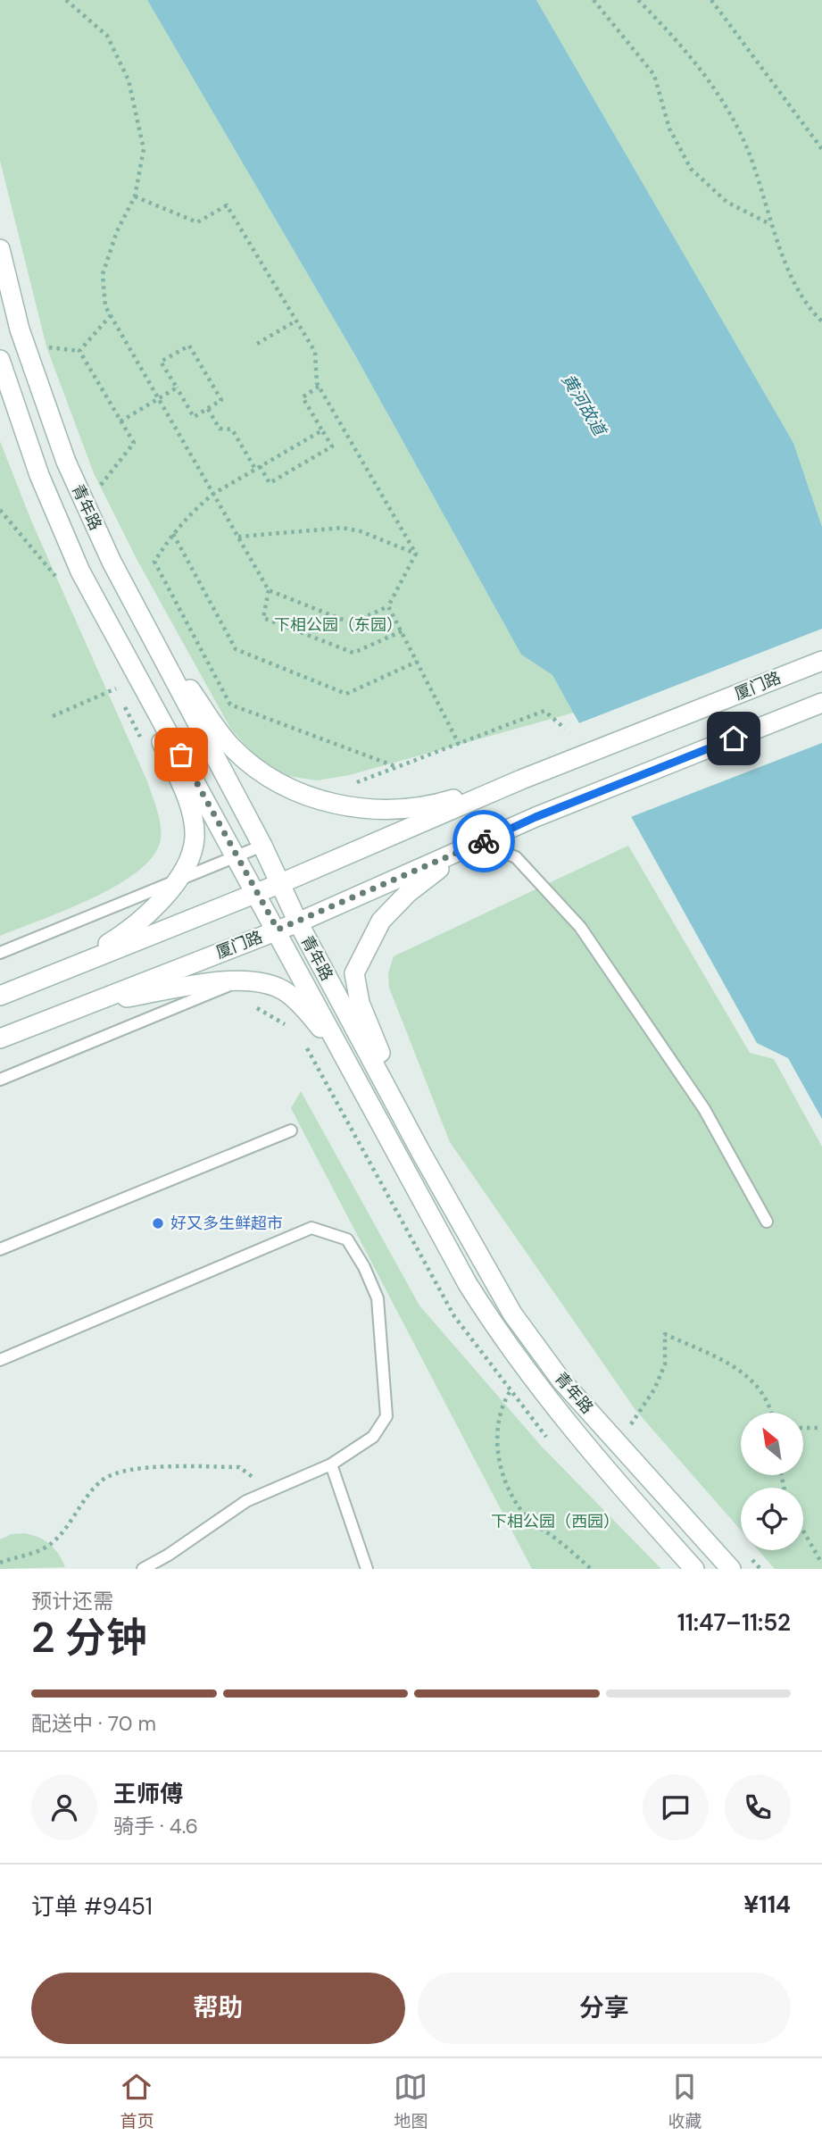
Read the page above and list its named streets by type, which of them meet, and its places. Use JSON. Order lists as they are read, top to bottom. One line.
{"streets":{"street":["青年路","厦门路"]},"crossings":[["青年路","厦门路"]],"water":["黄河故道"],"parks":["下相公园（东园）","下相公园（西园）"],"places":["好又多生鲜超市"],"north":"top left","page":{"heading":["2 分钟","预计还需","11:47–11:52"],"panel":["王师傅","骑手 · 4.6","订单 #9451","¥114"],"bar":"配送中 · 70 m","buttons":["帮助","分享"],"tabs":["首页","地图","收藏"]}}
